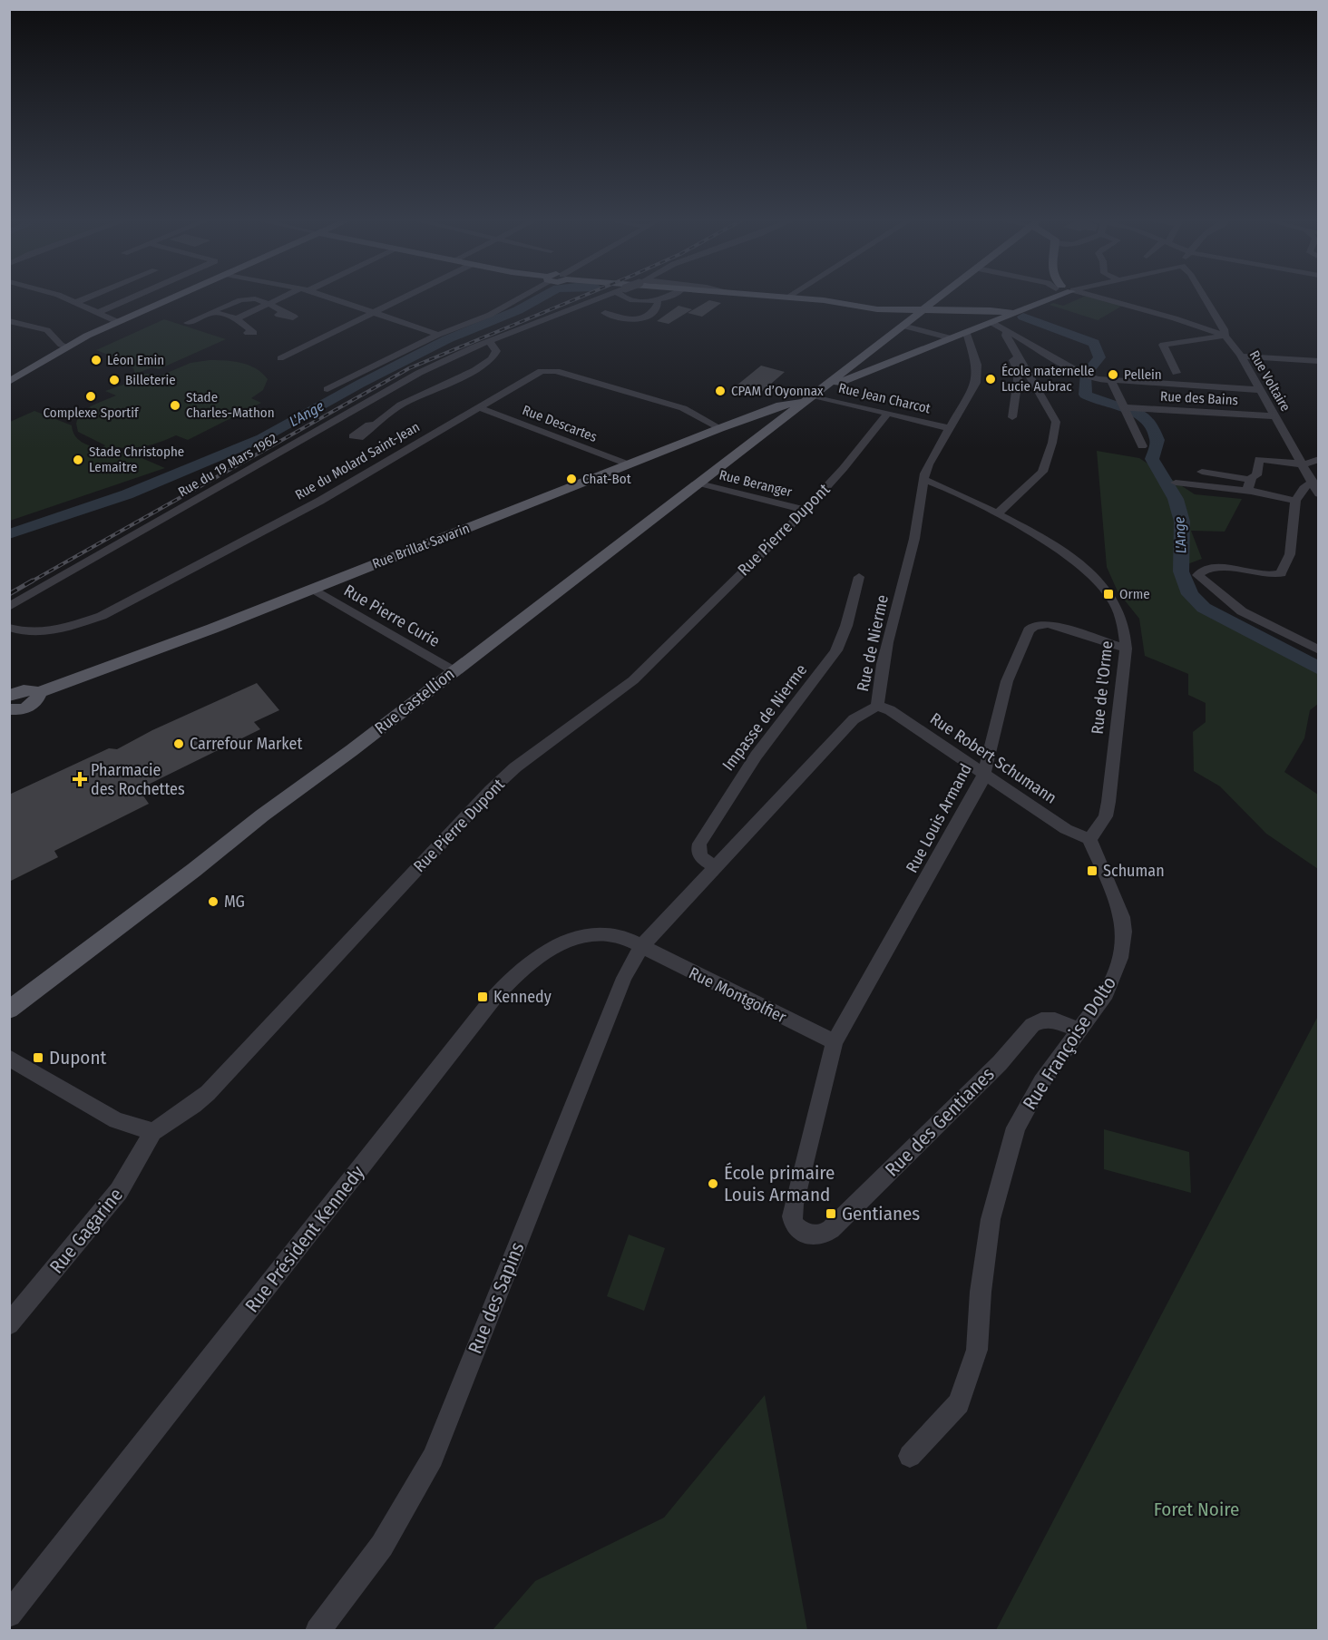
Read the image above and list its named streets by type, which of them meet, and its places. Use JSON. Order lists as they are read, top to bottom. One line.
{"streets":{"main road":["Rue Brillat Savarin","Rue Castellion"],"street":["Rue Voltaire","Rue Jean Charcot","Rue des Bains","Rue Descartes","Rue du Molard Saint-Jean","Rue du 19 Mars 1962","Rue Beranger","Rue Pierre Dupont","Rue Pierre Curie","Rue de Nierme","Rue de l'Orme","Impasse de Nierme","Rue Robert Schumann","Rue Louis Armand","Rue Montgolfier","Rue Françoise Dolto","Rue des Gentianes","Rue Gagarine","Rue Président Kennedy","Rue des Sapins"]},"crossings":[["Rue Voltaire","Rue des Bains"],["Rue Jean Charcot","Rue Pierre Dupont"],["Rue Jean Charcot","Rue Brillat Savarin"],["Rue Jean Charcot","Rue de Nierme"],["Rue Jean Charcot","Rue Castellion"],["Rue Descartes","Rue du Molard Saint-Jean"],["Rue Descartes","Rue Brillat Savarin"],["Rue du Molard Saint-Jean","Rue Brillat Savarin"],["Rue Beranger","Rue Pierre Dupont"],["Rue Beranger","Rue Castellion"],["Rue Pierre Dupont","Rue Gagarine"],["Rue Brillat Savarin","Rue Pierre Curie"],["Rue Brillat Savarin","Rue Castellion"],["Rue Pierre Curie","Rue Castellion"],["Rue de Nierme","Rue de l'Orme"],["Rue de Nierme","Impasse de Nierme"],["Rue de Nierme","Rue Robert Schumann"],["Rue de Nierme","Rue Montgolfier"],["Rue de Nierme","Rue Président Kennedy"],["Rue de Nierme","Rue des Sapins"],["Rue de l'Orme","Rue Robert Schumann"],["Rue de l'Orme","Rue Louis Armand"],["Rue de l'Orme","Rue Françoise Dolto"],["Rue Robert Schumann","Rue Louis Armand"],["Rue Robert Schumann","Rue Françoise Dolto"],["Rue Louis Armand","Rue Montgolfier"],["Rue Louis Armand","Rue des Gentianes"],["Rue Montgolfier","Rue Président Kennedy"],["Rue Montgolfier","Rue des Sapins"],["Rue Françoise Dolto","Rue des Gentianes"],["Rue Président Kennedy","Rue des Sapins"]],"water":["L'Ange"],"parks":["Foret Noire"],"places":{"other":["Léon Emin","Pellein","École maternelle Lucie Aubrac","Billeterie","CPAM d’Oyonnax","Complexe Sportif","Stade Charles-Mathon","Stade Christophe Lemaitre","Chat-Bot","Carrefour Market","MG","École primaire Louis Armand"],"transit":["Orme","Schuman","Kennedy","Dupont","Gentianes"],"health":["Pharmacie des Rochettes"]}}
